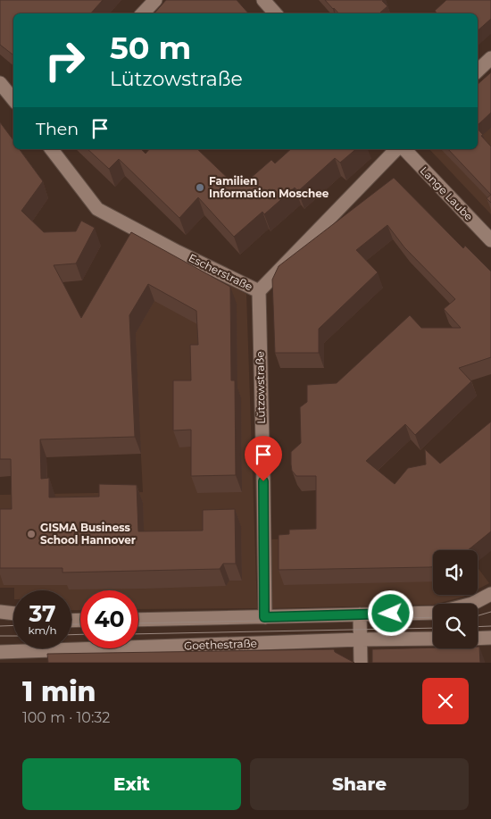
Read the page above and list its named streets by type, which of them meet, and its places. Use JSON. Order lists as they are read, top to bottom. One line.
{"streets":{"street":["Lange Laube","Escherstraße","Lützowstraße","Goethestraße"]},"crossings":[["Escherstraße","Lützowstraße"]],"places":["Familien Information Moschee","GISMA Business School Hannover"],"page":{"turn":["50 m","Lützowstraße"],"then":"Then","speed":"37 km/h","limit":"40","heading":["1 min","100 m · 10:32"],"buttons":["Exit","Share"]}}
